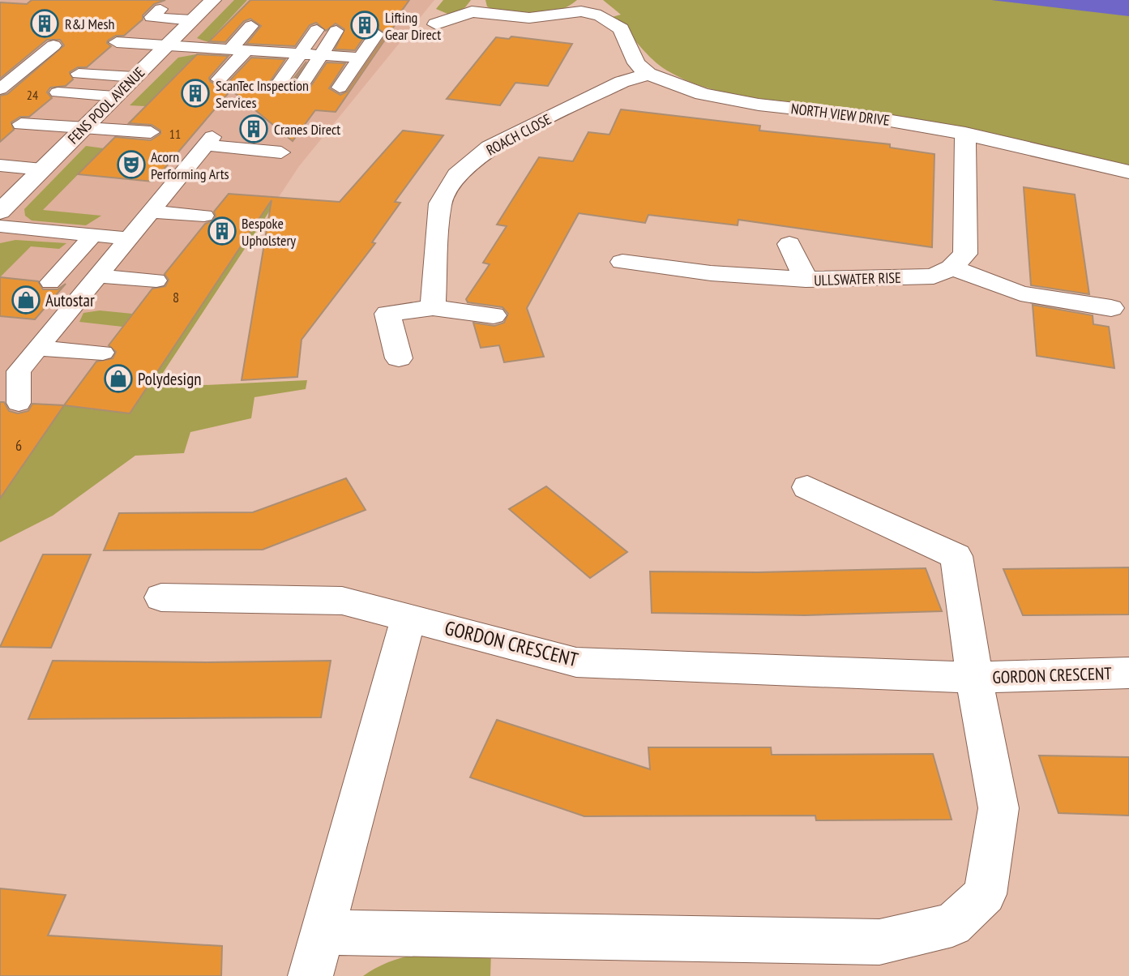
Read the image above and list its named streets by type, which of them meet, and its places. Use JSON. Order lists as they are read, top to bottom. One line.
{"streets":{"street":["FENS POOL AVENUE","NORTH VIEW DRIVE","ROACH CLOSE","ULLSWATER RISE","GORDON CRESCENT"]},"crossings":[["NORTH VIEW DRIVE","ROACH CLOSE"]],"places":{"building":["R&J Mesh","Lifting Gear Direct","ScanTec Inspection Services","Cranes Direct","Bespoke Upholstery"],"theatre":["Acorn Performing Arts"],"shop":["Autostar","Polydesign"]},"house_numbers":["24","11","8","6"]}
